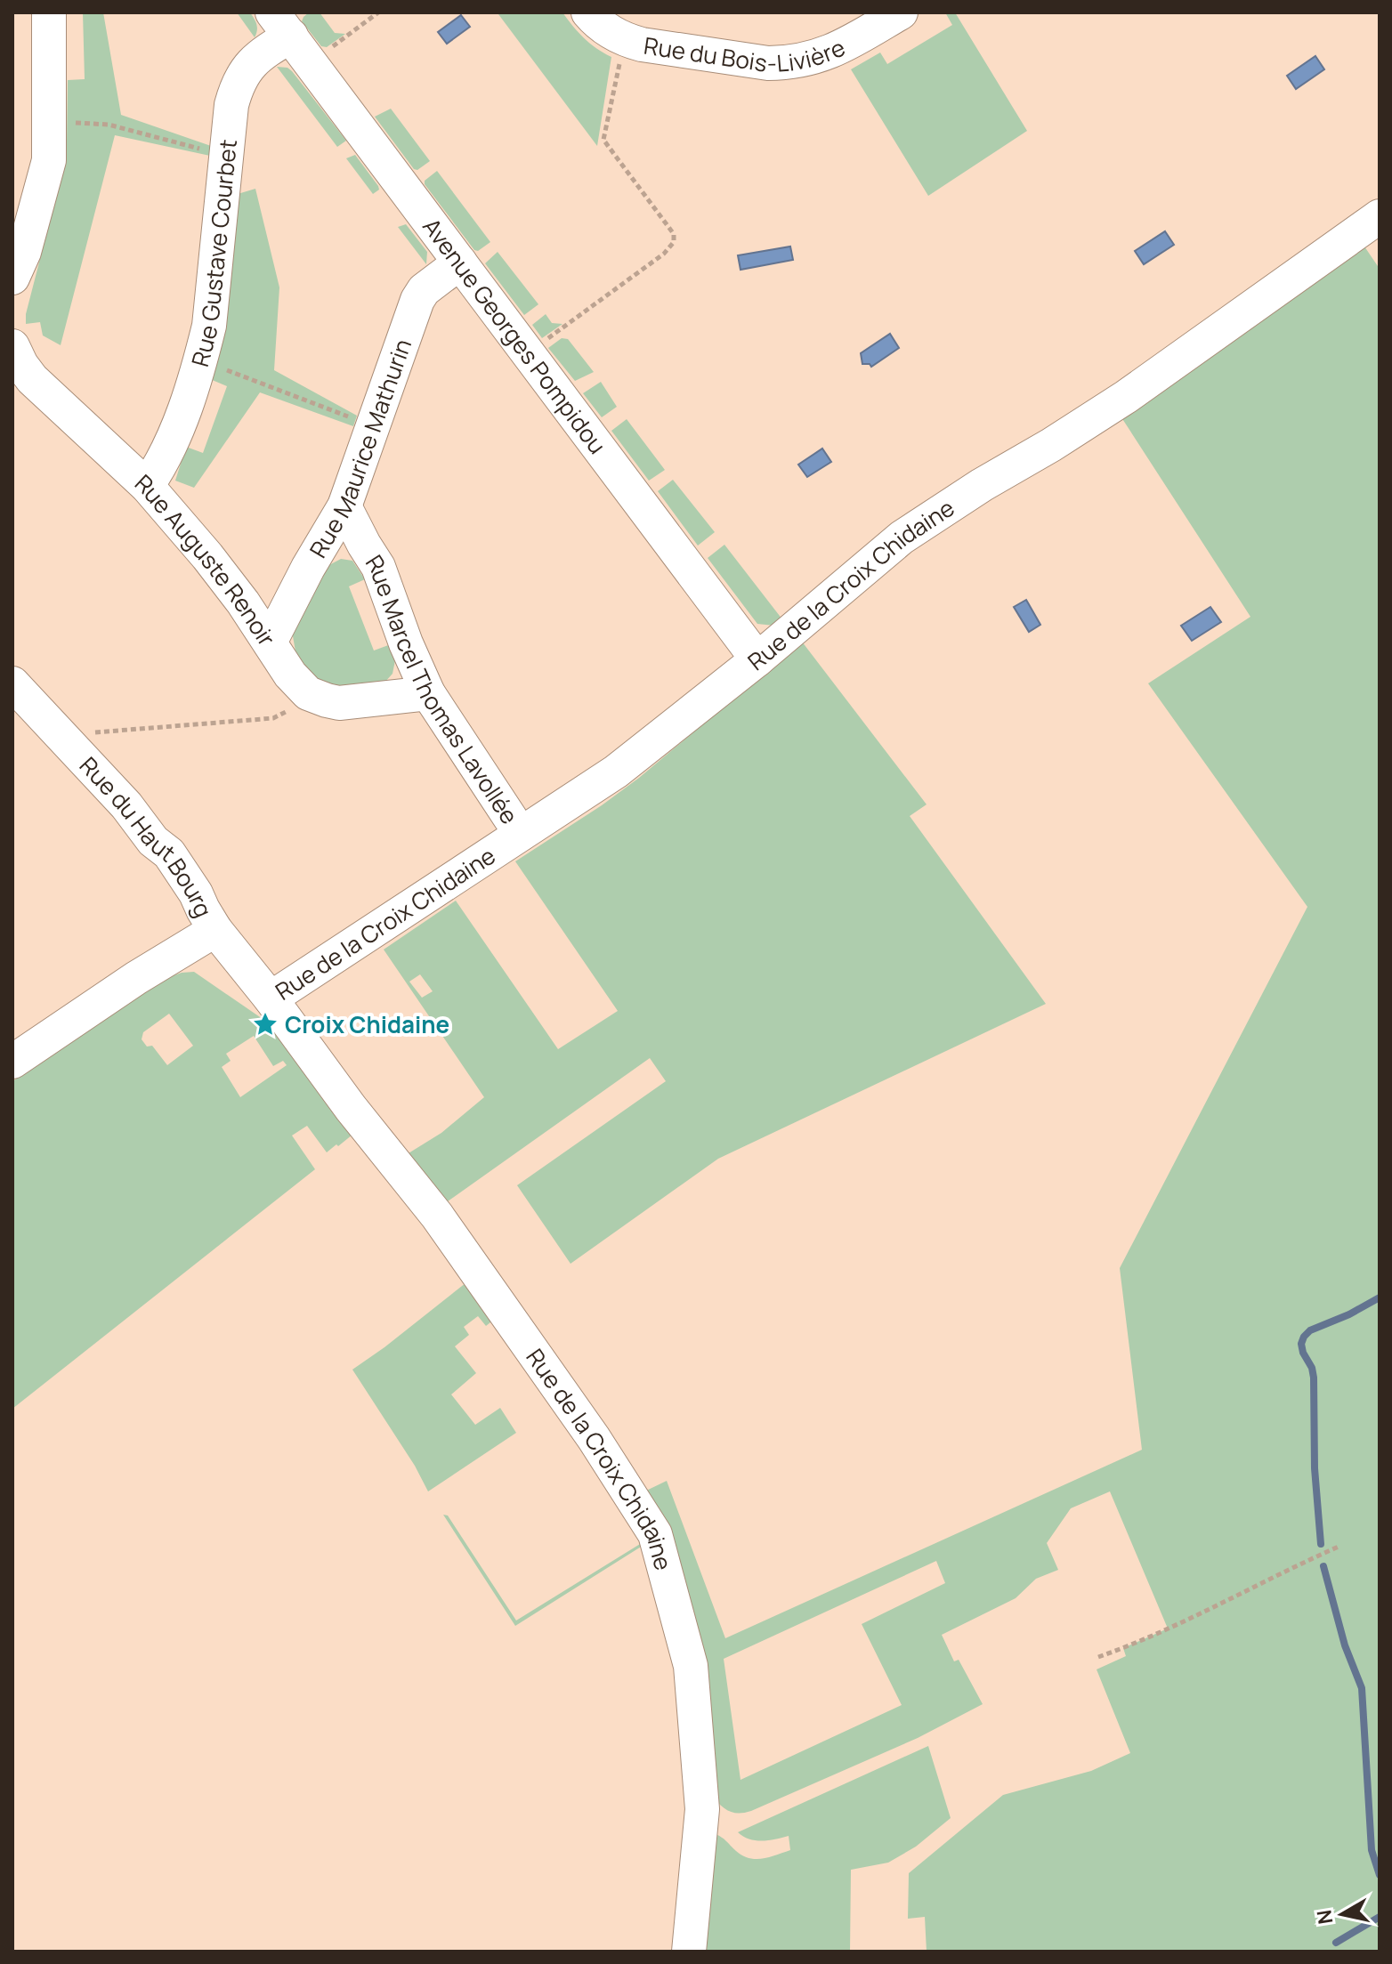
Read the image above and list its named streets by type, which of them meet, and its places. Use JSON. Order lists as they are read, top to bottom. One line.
{"streets":{"street":["Rue du Bois-Livière","Rue Gustave Courbet","Avenue Georges Pompidou","Rue Maurice Mathurin","Rue Auguste Renoir","Rue de la Croix Chidaine","Rue Marcel Thomas Lavollée","Rue du Haut Bourg"]},"crossings":[["Rue Gustave Courbet","Avenue Georges Pompidou"],["Rue Gustave Courbet","Rue Auguste Renoir"],["Avenue Georges Pompidou","Rue Maurice Mathurin"],["Avenue Georges Pompidou","Rue de la Croix Chidaine"],["Rue Maurice Mathurin","Rue Auguste Renoir"],["Rue Maurice Mathurin","Rue Marcel Thomas Lavollée"],["Rue de la Croix Chidaine","Rue Marcel Thomas Lavollée"],["Rue de la Croix Chidaine","Rue du Haut Bourg"]],"places":{"place":["Croix Chidaine"]},"north":"left"}
